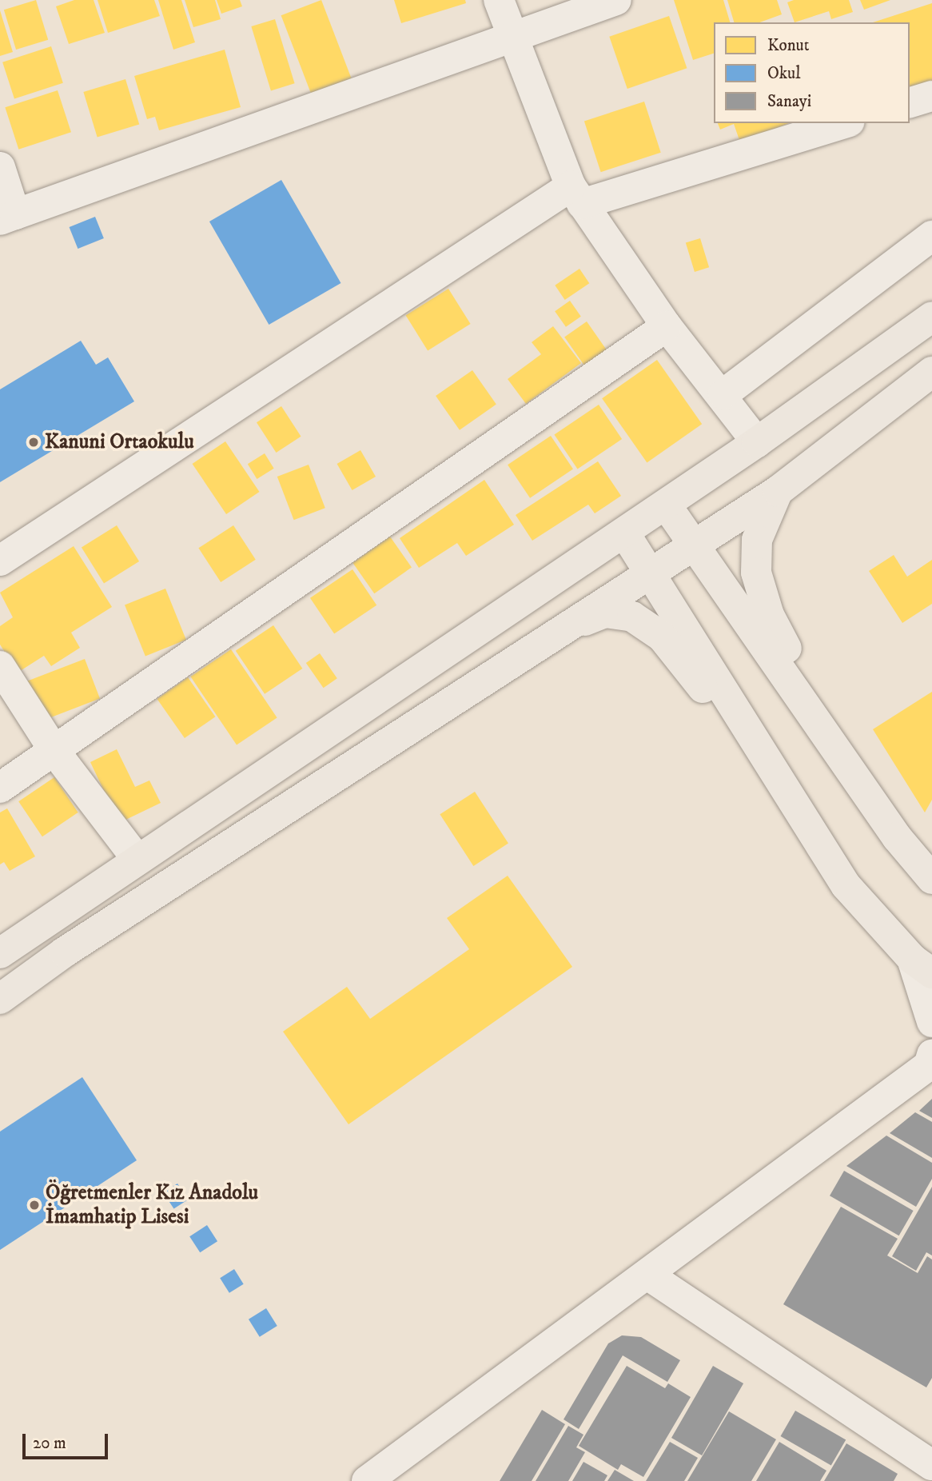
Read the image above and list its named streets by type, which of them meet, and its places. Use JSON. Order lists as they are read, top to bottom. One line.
{"places":["Kanuni Ortaokulu","Öğretmenler Kız Anadolu İmamhatip Lisesi"],"legend":["Konut","Okul","Sanayi"],"scale_bar":"20 m"}
